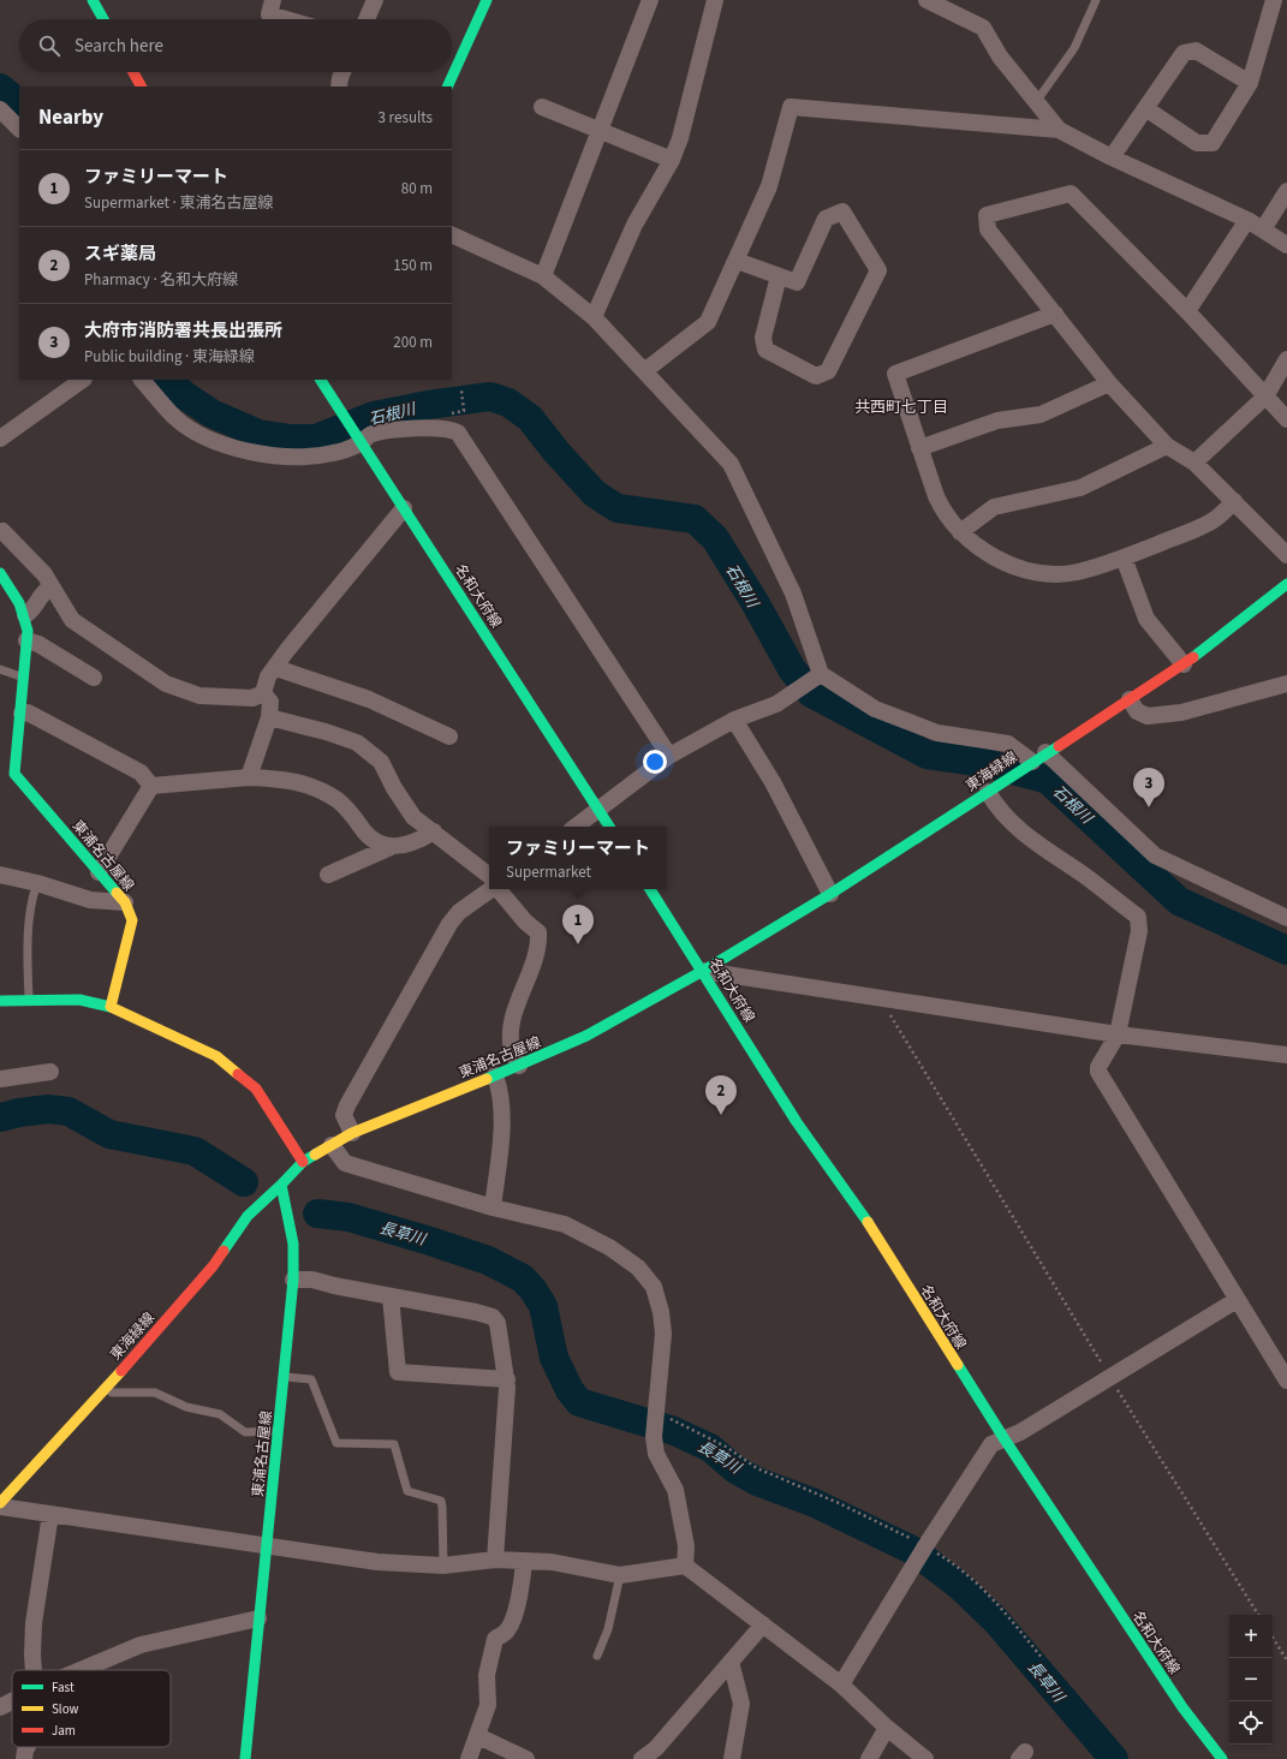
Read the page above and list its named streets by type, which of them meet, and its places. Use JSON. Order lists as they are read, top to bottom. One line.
{"streets":{"main road":["名和大府線","東海緑線","東浦名古屋線"]},"crossings":[["名和大府線","東海緑線"],["名和大府線","東浦名古屋線"],["東海緑線","東浦名古屋線"]],"districts":["共西町七丁目"],"water":["石根川","長草川"],"legend":["Fast","Slow","Jam"],"page":{"search":"Search here","heading":["Nearby","3 results"],"list":[{"mark":"1","name":"ファミリーマート","note":"Supermarket · 東浦名古屋線","value":"80 m"},{"mark":"2","name":"スギ薬局","note":"Pharmacy · 名和大府線","value":"150 m"},{"mark":"3","name":"大府市消防署共長出張所","note":"Public building · 東海緑線","value":"200 m"}],"pins":["3","1","2"],"popup":["ファミリーマート","Supermarket"],"map_buttons":["+","−"]}}
